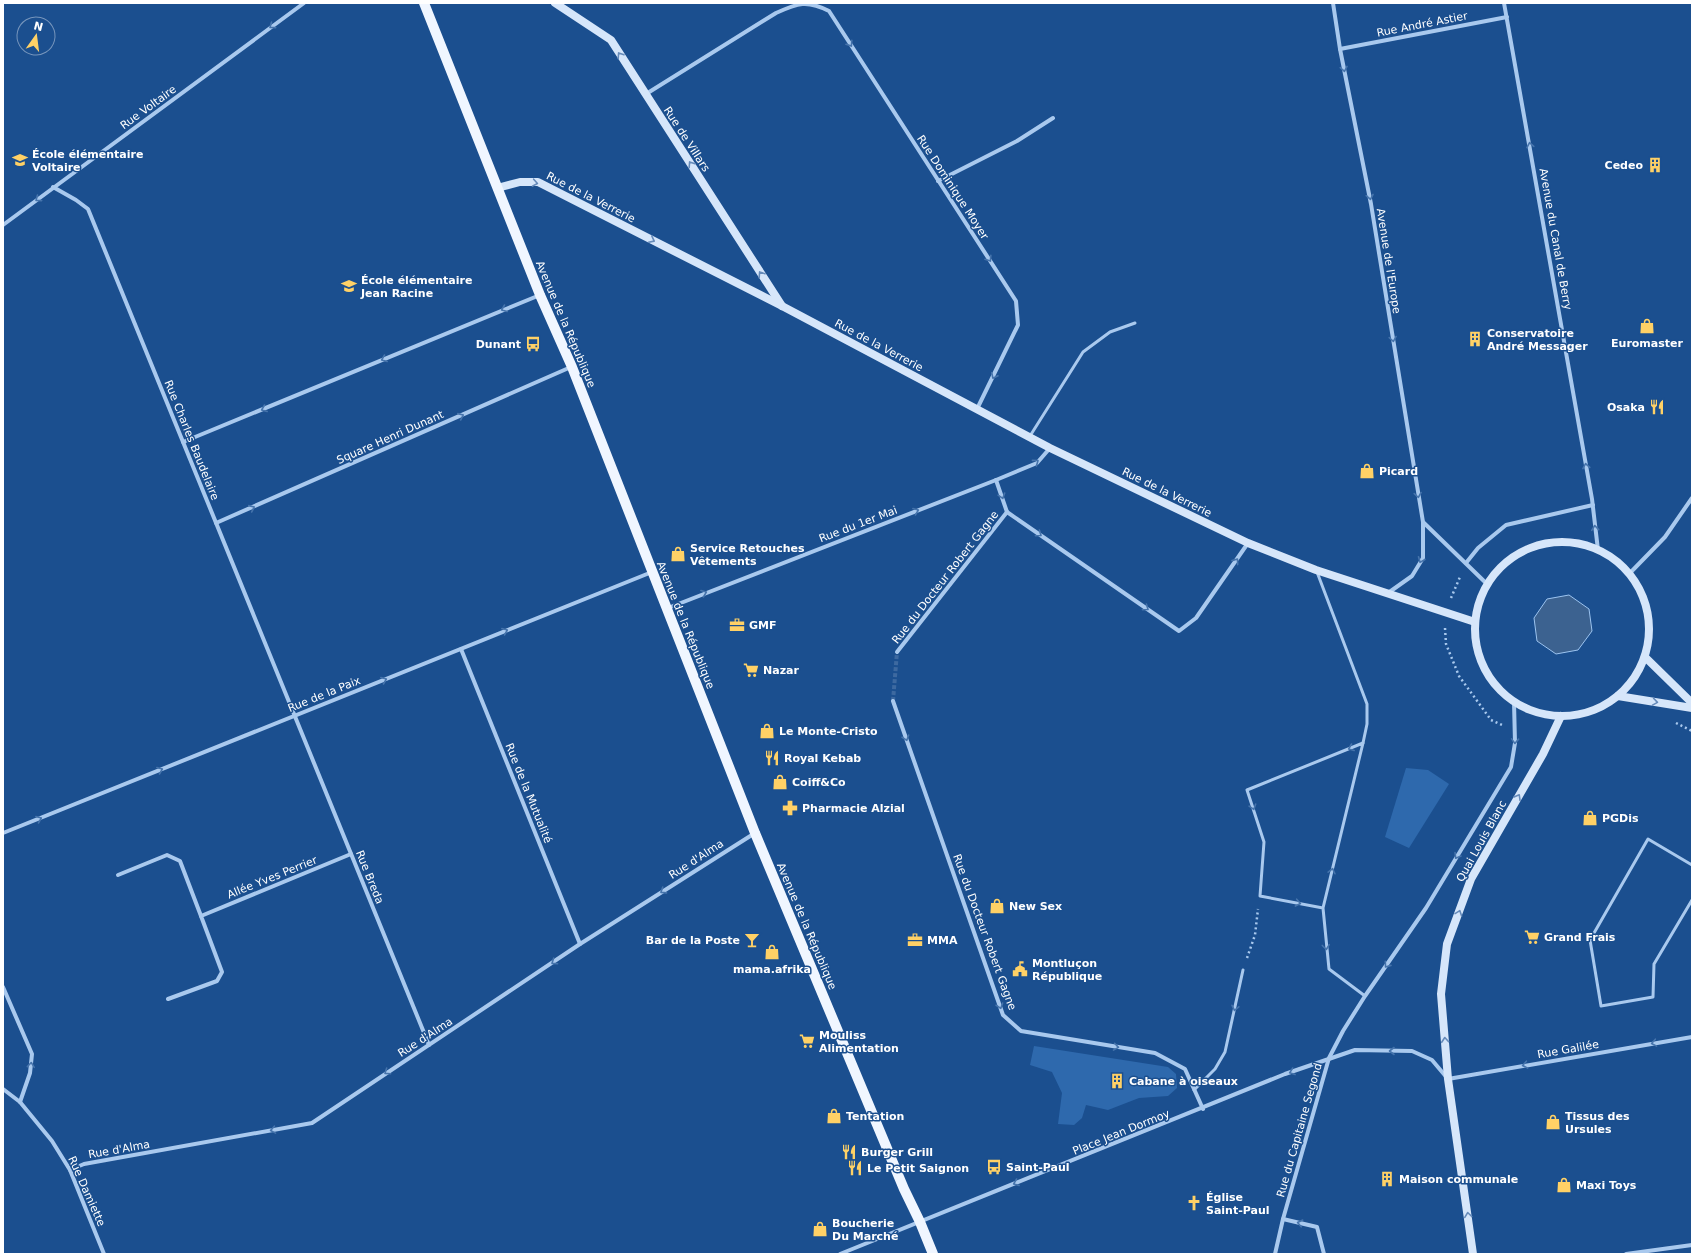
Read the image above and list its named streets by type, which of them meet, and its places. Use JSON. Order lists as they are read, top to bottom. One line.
{"streets":{"main road":["Rue de Villars","Rue de la Verrerie","Avenue de la République","Quai Louis Blanc"],"street":["Rue André Astier","Rue Voltaire","Rue Dominique Moyer","Avenue du Canal de Berry","Avenue de l'Europe","Square Henri Dunant","Rue Charles Baudelaire","Rue du 1er Mai","Rue du Docteur Robert Gagne","Rue de la Paix","Rue de la Mutualité","Rue d'Alma","Allée Yves Perrier","Rue Breda","Rue Galilée","Rue du Capitaine Segond","Place Jean Dormoy","Rue Damiette"]},"crossings":[["Rue André Astier","Avenue du Canal de Berry"],["Rue André Astier","Avenue de l'Europe"],["Rue Voltaire","Rue Charles Baudelaire"],["Rue de Villars","Rue de la Verrerie"],["Rue Dominique Moyer","Rue de la Verrerie"],["Rue de la Verrerie","Avenue de l'Europe"],["Rue de la Verrerie","Avenue de la République"],["Rue de la Verrerie","Rue du 1er Mai"],["Avenue de la République","Square Henri Dunant"],["Avenue de la République","Rue du 1er Mai"],["Avenue de la République","Rue de la Paix"],["Avenue de la République","Rue d'Alma"],["Avenue de la République","Place Jean Dormoy"],["Square Henri Dunant","Rue Charles Baudelaire"],["Rue Charles Baudelaire","Rue de la Paix"],["Rue Charles Baudelaire","Rue Breda"],["Rue du Docteur Robert Gagne","Place Jean Dormoy"],["Rue de la Paix","Rue de la Mutualité"],["Rue de la Paix","Rue Breda"],["Rue de la Mutualité","Rue d'Alma"],["Quai Louis Blanc","Rue Galilée"],["Quai Louis Blanc","Rue du Capitaine Segond"],["Quai Louis Blanc","Place Jean Dormoy"],["Rue d'Alma","Rue Breda"],["Rue d'Alma","Rue Damiette"],["Allée Yves Perrier","Rue Breda"],["Rue du Capitaine Segond","Place Jean Dormoy"]],"one_way":["Rue Voltaire","Rue de Villars","Rue Dominique Moyer","Avenue du Canal de Berry","Avenue de l'Europe","Square Henri Dunant","Rue du 1er Mai","Rue du Docteur Robert Gagne","Rue de la Paix","Rue d'Alma","Rue Galilée","Place Jean Dormoy"],"places":{"school or university":["École élémentaire Voltaire","École élémentaire Jean Racine"],"building":["Cedeo","Conservatoire André Messager","Cabane à oiseaux","Maison communale"],"shop":["Euromaster","Picard","Service Retouches Vêtements","Le Monte-Cristo","Coiff&Co","PGDis","New Sex","mama.afrika","Tentation","Tissus des Ursules","Maxi Toys","Boucherie Du Marché"],"bus stop":["Dunant","Saint-Paul"],"restaurant":["Osaka","Royal Kebab","Burger Grill","Le Petit Saignon"],"office":["GMF","MMA"],"supermarket":["Nazar","Grand Frais","Mouliss Alimentation"],"pharmacy":["Pharmacie Alzial"],"bar":["Bar de la Poste"],"public building":["Montluçon République"],"church":["Église Saint-Paul"]},"north":"top"}
